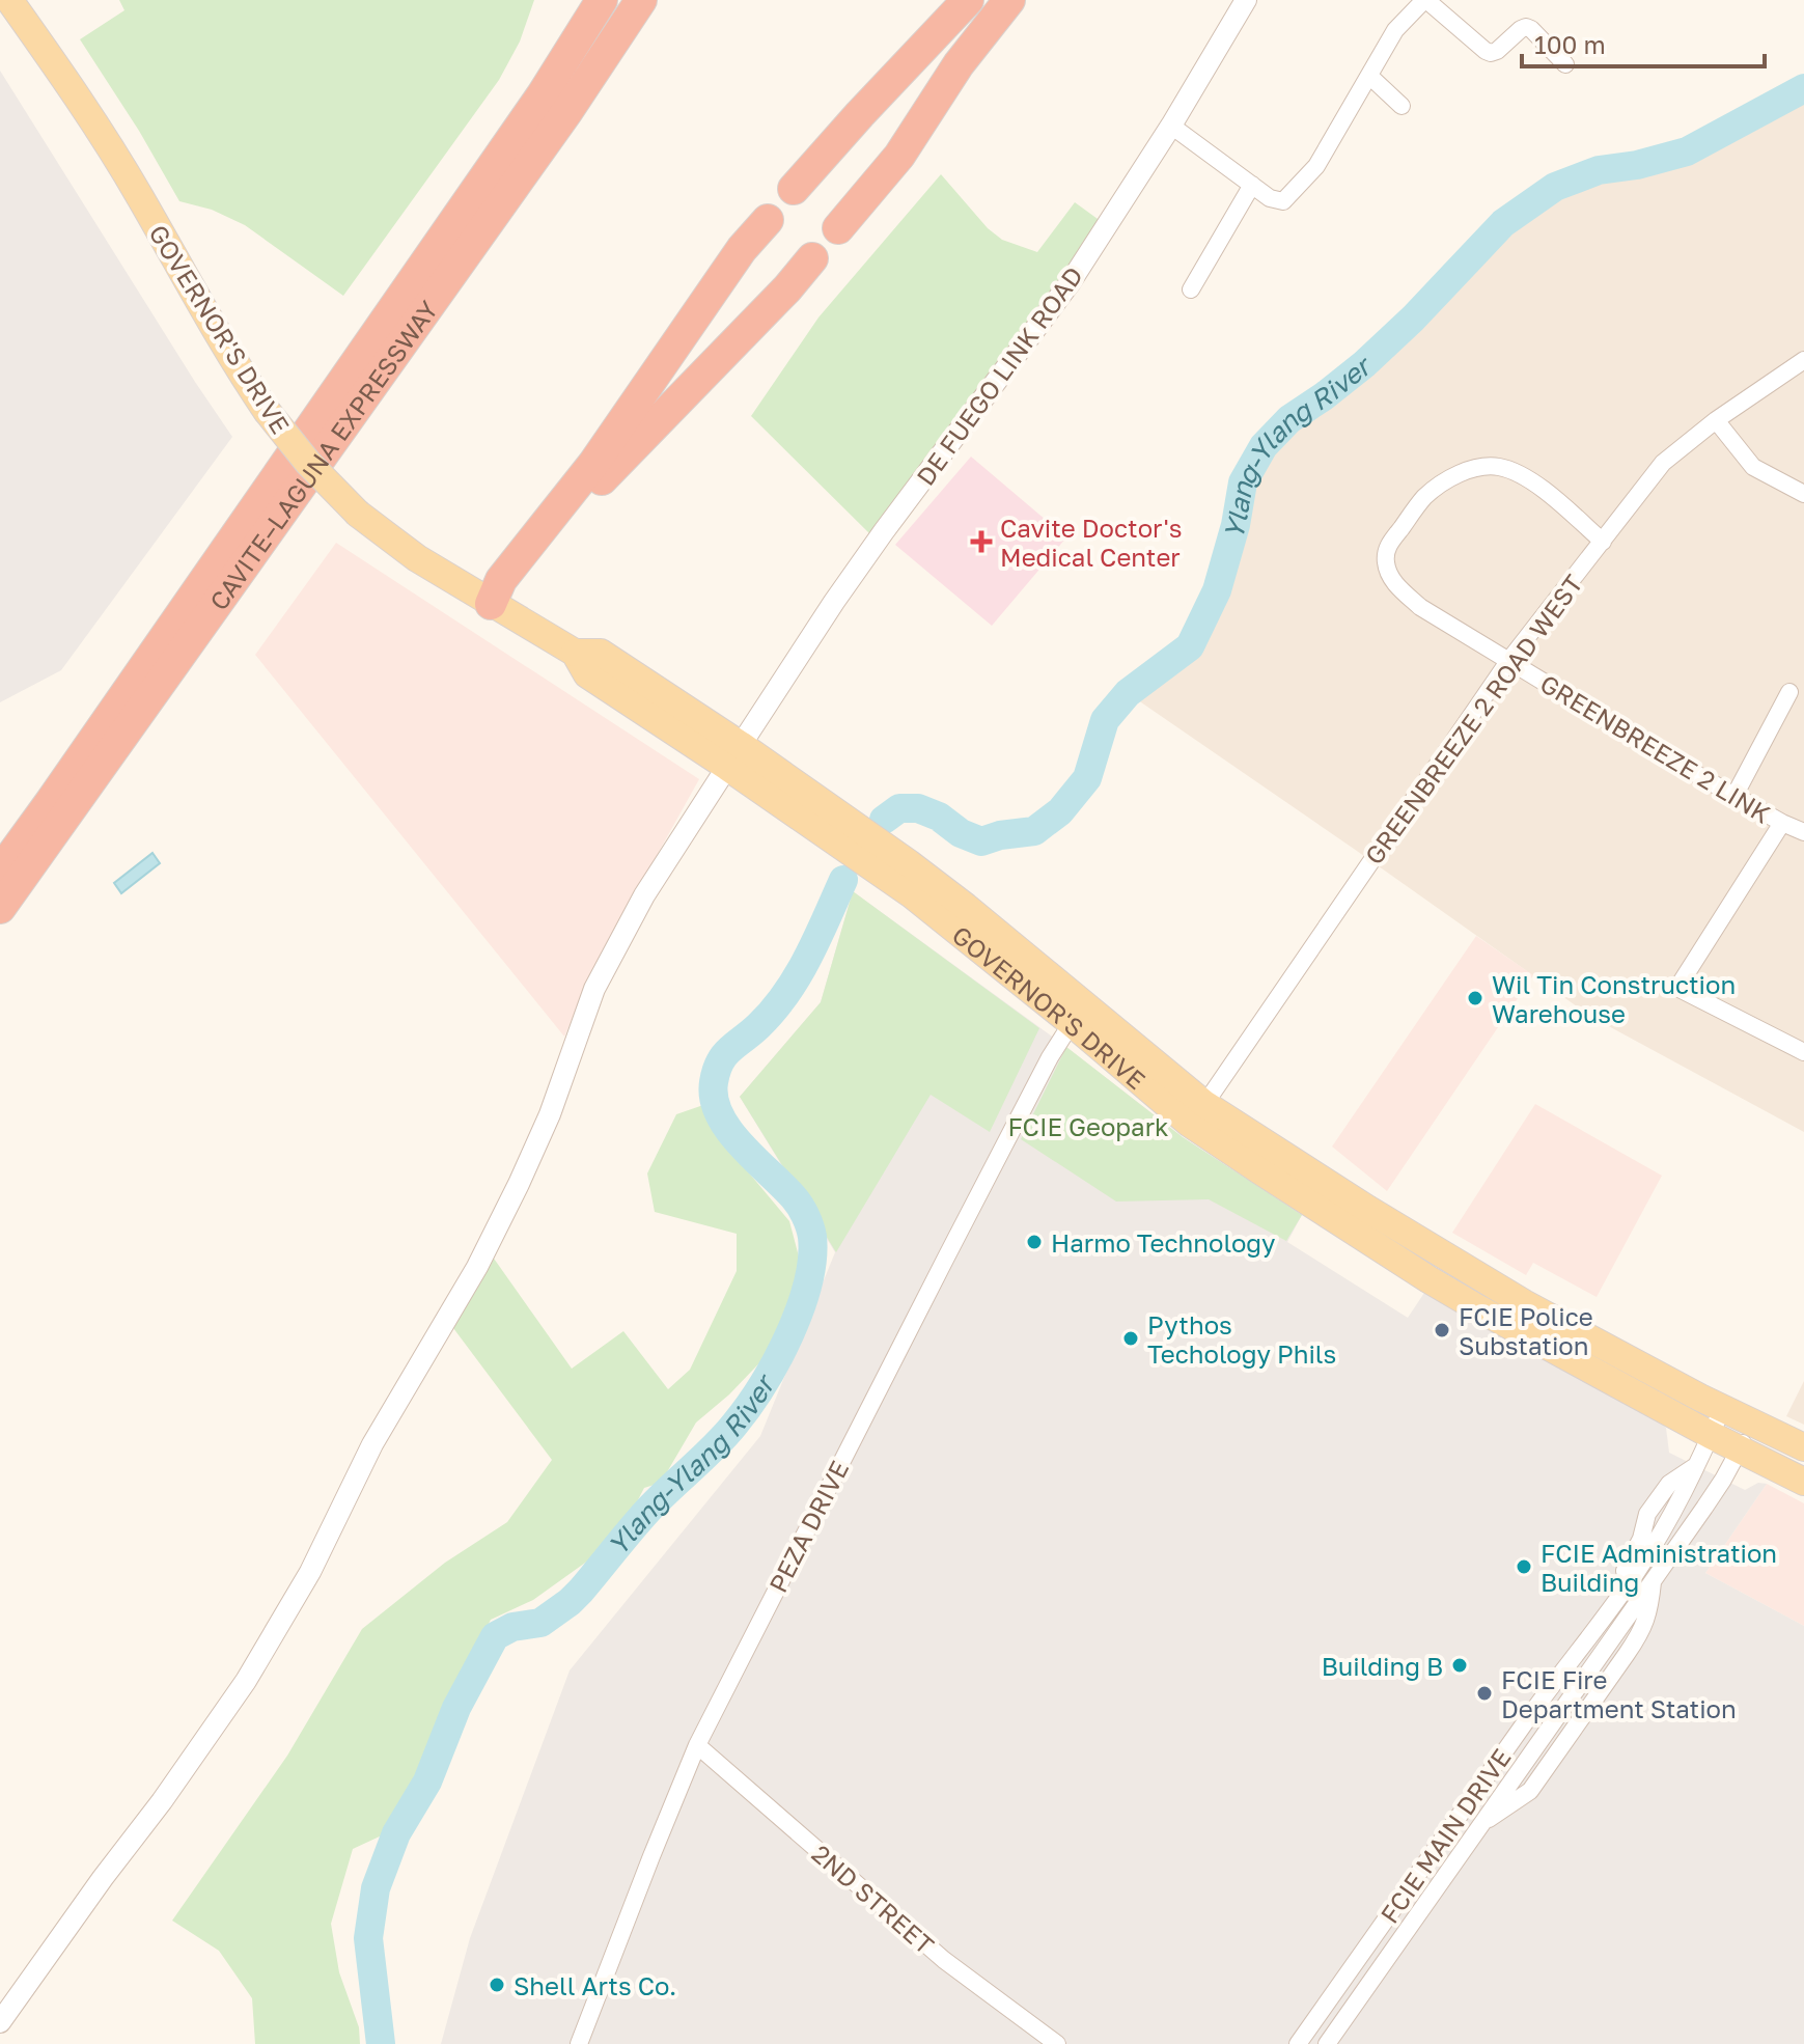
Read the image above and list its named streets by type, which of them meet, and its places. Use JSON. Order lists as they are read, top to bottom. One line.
{"streets":{"highway":["CAVITE–LAGUNA EXPRESSWAY"],"main road":["GOVERNOR'S DRIVE"],"street":["DE FUEGO LINK ROAD","GREENBREEZE 2 ROAD WEST","GREENBREEZE 2 LINK","PEZA DRIVE","FCIE MAIN DRIVE","2ND STREET"]},"crossings":[["GOVERNOR'S DRIVE","DE FUEGO LINK ROAD"],["GOVERNOR'S DRIVE","GREENBREEZE 2 ROAD WEST"],["GOVERNOR'S DRIVE","PEZA DRIVE"],["GOVERNOR'S DRIVE","FCIE MAIN DRIVE"],["GREENBREEZE 2 ROAD WEST","GREENBREEZE 2 LINK"],["PEZA DRIVE","2ND STREET"]],"water":["Ylang-Ylang River"],"parks":["FCIE Geopark"],"places":{"health":["Cavite Doctor's Medical Center"],"other":["Wil Tin Construction Warehouse","Harmo Technology","FCIE Police Substation","Pythos Techology Phils","FCIE Administration Building","Building B","FCIE Fire Department Station","Shell Arts Co."]},"scale_bar":"100 m"}
